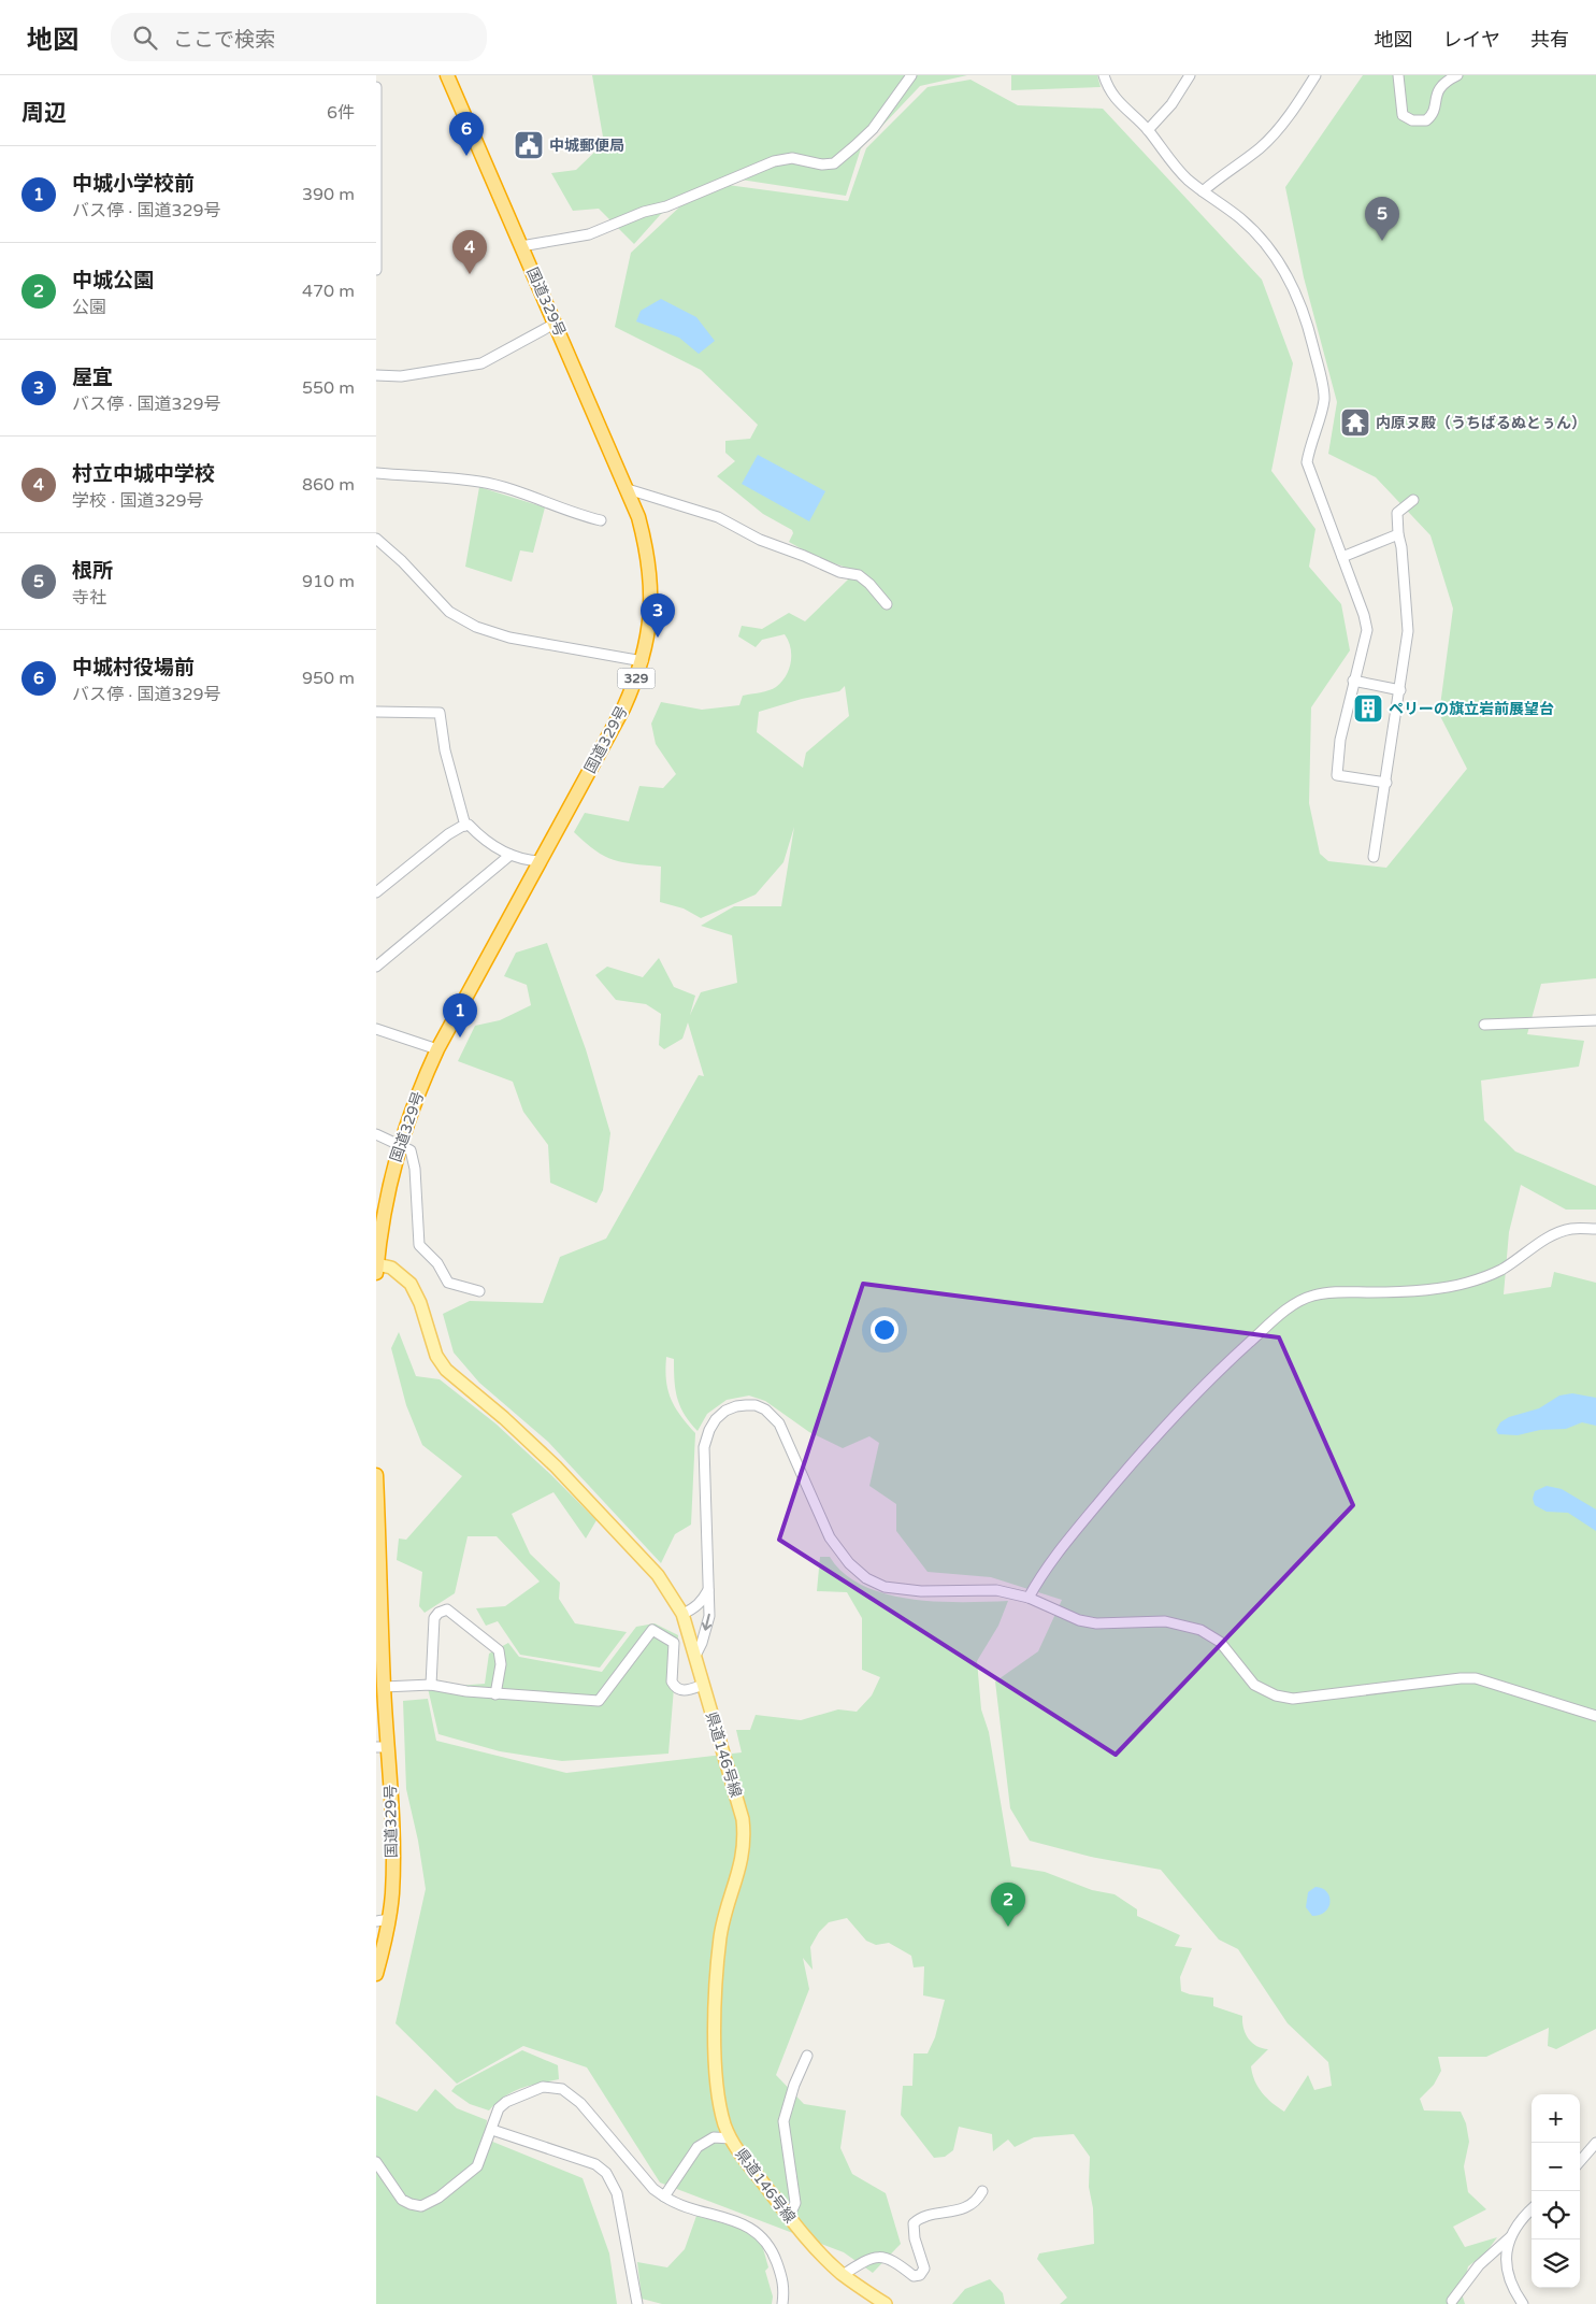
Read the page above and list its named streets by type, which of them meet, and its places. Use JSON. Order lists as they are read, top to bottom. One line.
{"streets":{"highway":["国道329号","329"],"main road":["県道146号線"]},"crossings":[["国道329号","県道146号線"]],"places":{"public building":["中城郵便局"],"temple":["内原ヌ殿（うちばるぬとぅん）"],"building":["ペリーの旗立岩前展望台"]},"page":{"header":"地図","search":"ここで検索","nav":["地図","レイヤ","共有"],"heading":["周辺","6件"],"pins":["6","5","4","3","1","2"],"list":[{"mark":"1","name":"中城小学校前","note":"バス停 · 国道329号","value":"390 m"},{"mark":"2","name":"中城公園","note":"公園","value":"470 m"},{"mark":"3","name":"屋宜","note":"バス停 · 国道329号","value":"550 m"},{"mark":"4","name":"村立中城中学校","note":"学校 · 国道329号","value":"860 m"},{"mark":"5","name":"根所","note":"寺社","value":"910 m"},{"mark":"6","name":"中城村役場前","note":"バス停 · 国道329号","value":"950 m"}],"map_buttons":["+","−"]}}
